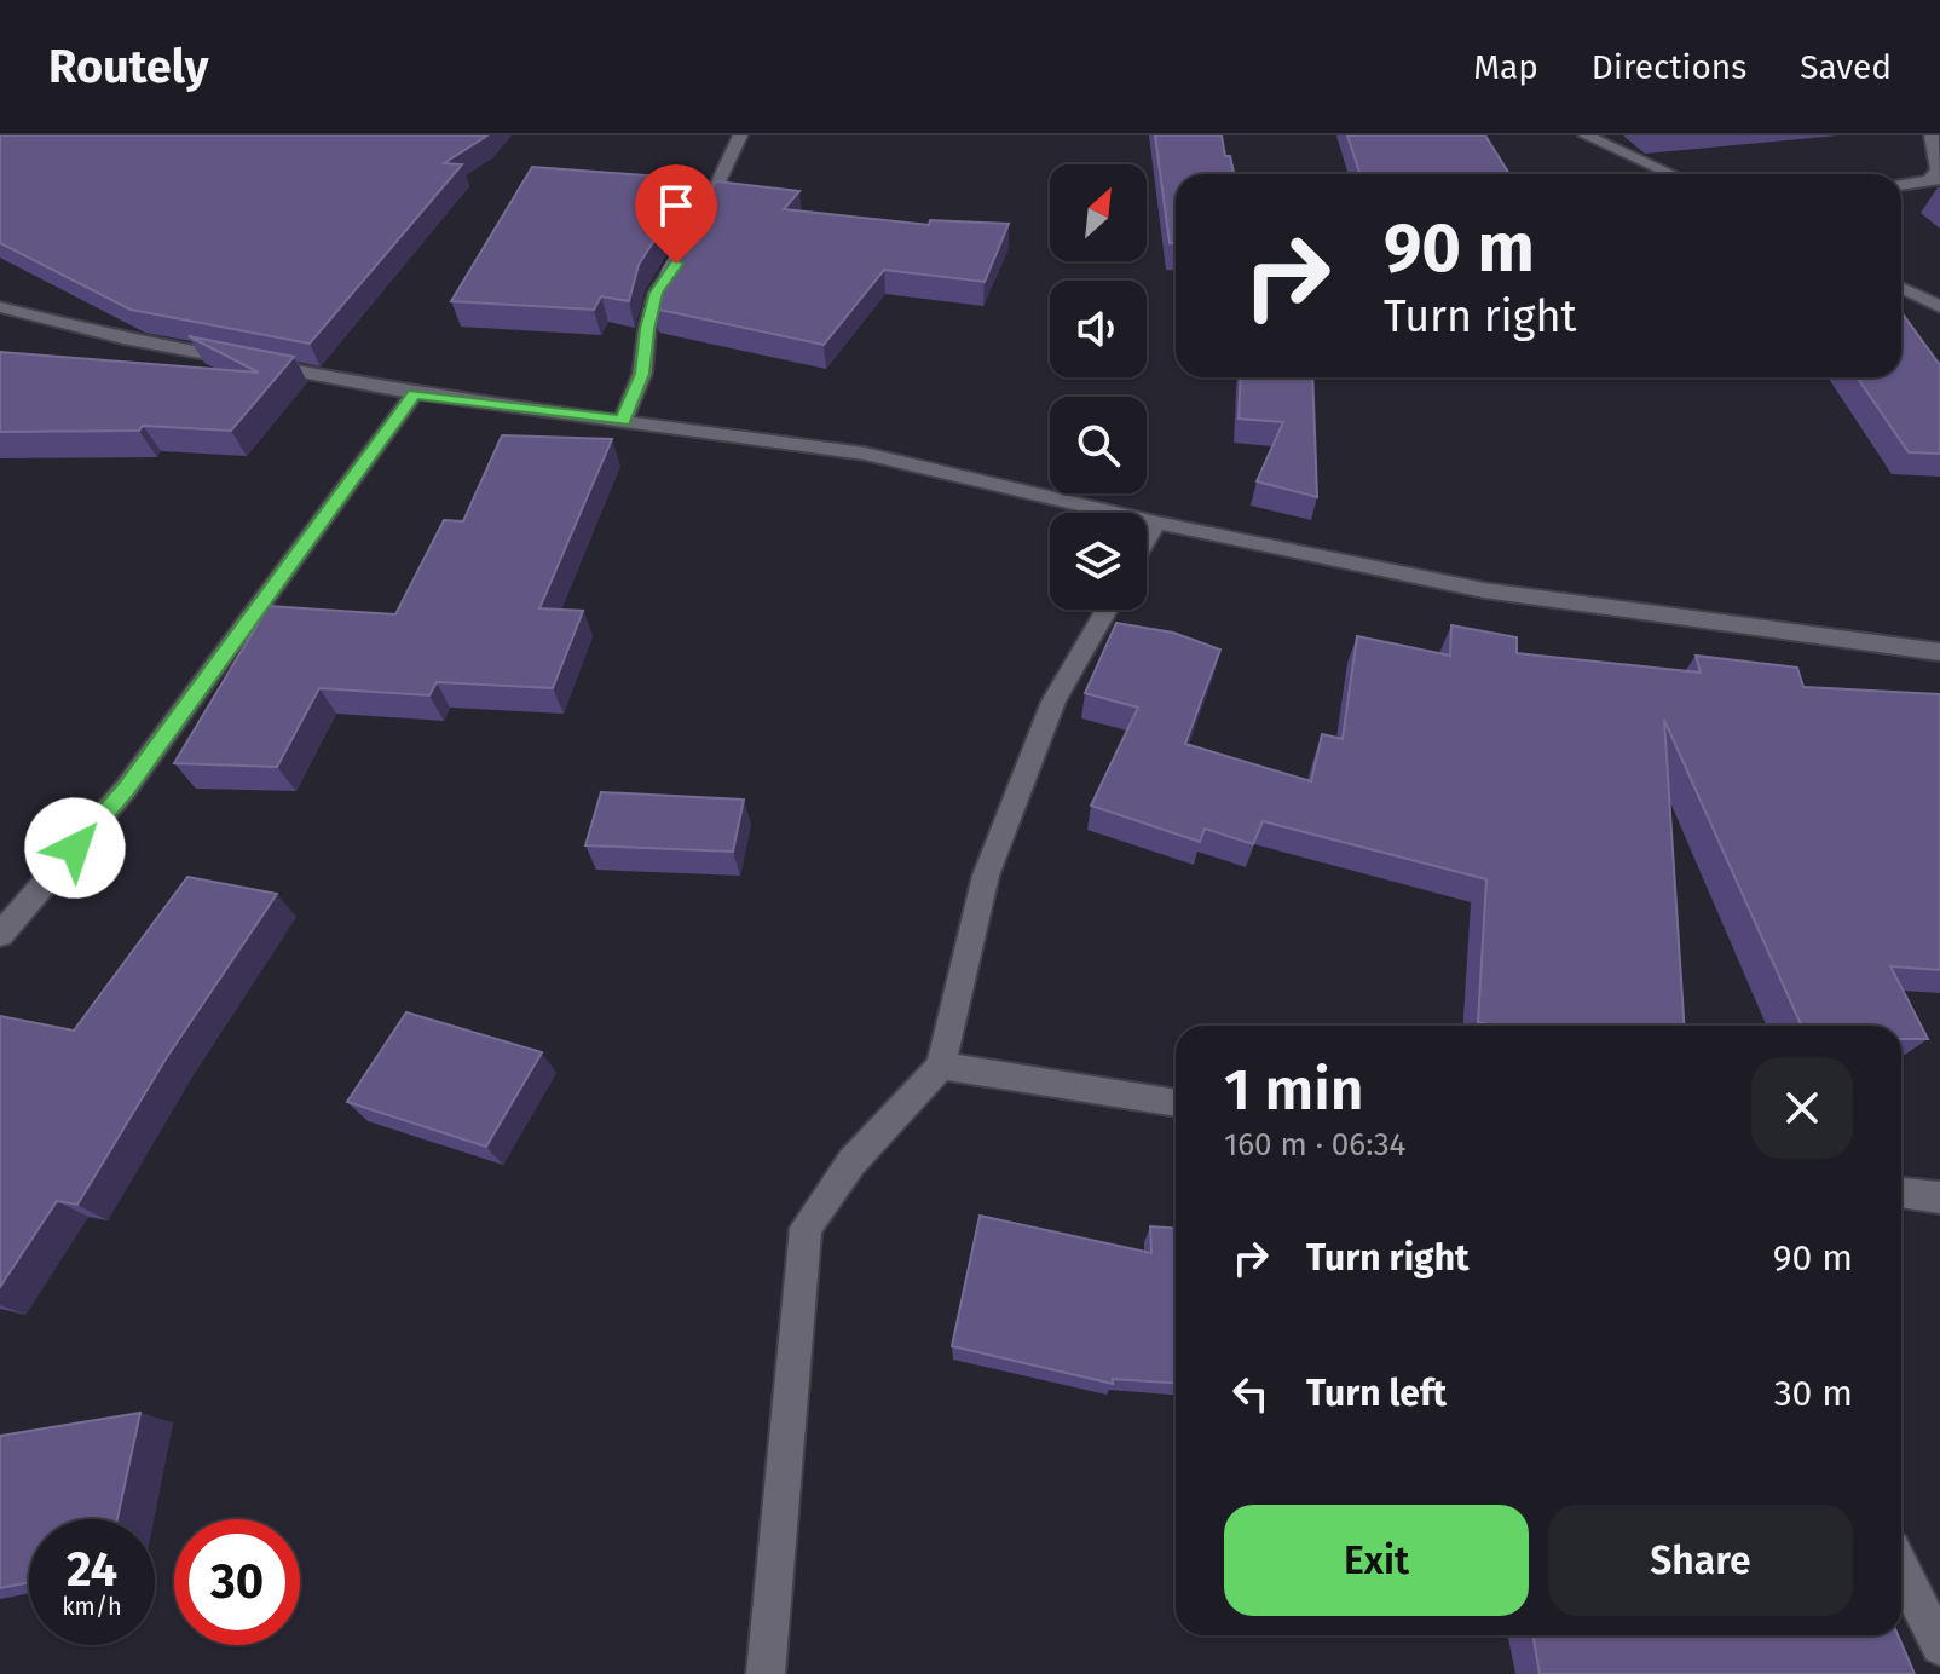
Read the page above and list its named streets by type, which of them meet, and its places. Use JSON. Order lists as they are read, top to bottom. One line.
{"north":"top right","page":{"header":"Routely","nav":["Map","Directions","Saved"],"turn":["90 m","Turn right"],"heading":["1 min","160 m · 06:34"],"list":[{"name":"Turn right","value":"90 m"},{"name":"Turn left","value":"30 m"}],"buttons":["Exit","Share"],"speed":"24 km/h","limit":"30"}}
